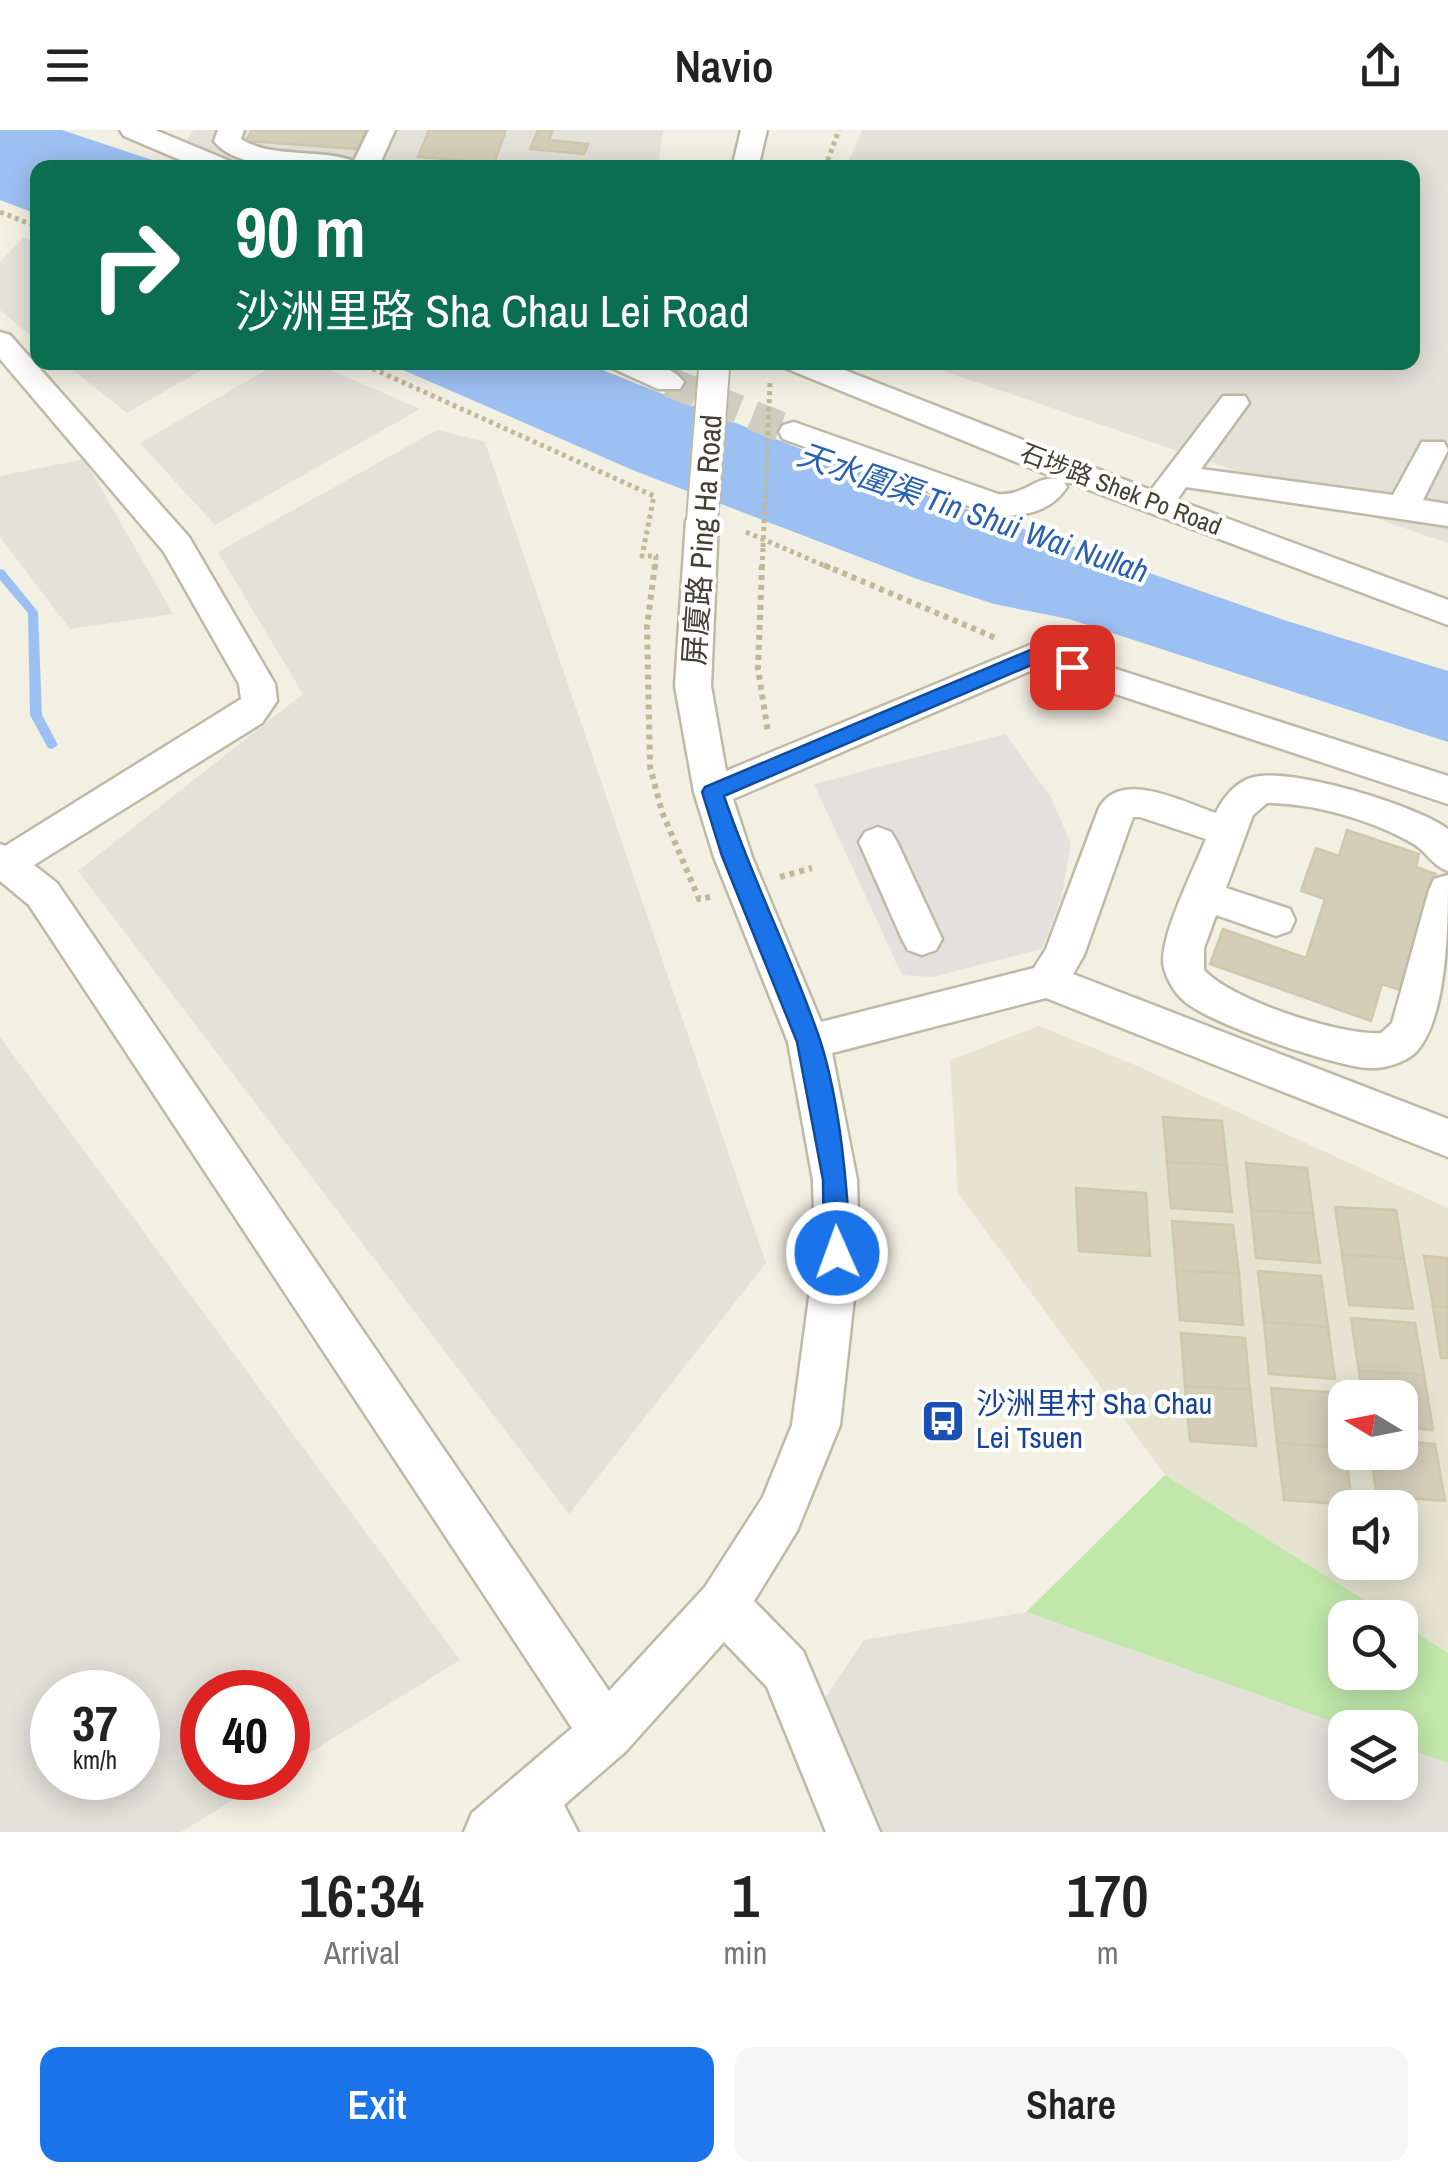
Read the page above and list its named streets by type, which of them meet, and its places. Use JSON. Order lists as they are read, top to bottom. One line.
{"streets":{"street":["石埗路 Shek Po Road","屏廈路 Ping Ha Road"]},"water":["天水圍渠 Tin Shui Wai Nullah"],"places":{"bus stop":["沙洲里村 Sha Chau Lei Tsuen"]},"north":"left","page":{"header":"Navio","turn":["90 m","沙洲里路 Sha Chau Lei Road"],"speed":"37 km/h","limit":"40","eta":["16:34","Arrival","1","min","170","m"],"buttons":["Exit","Share"]}}
